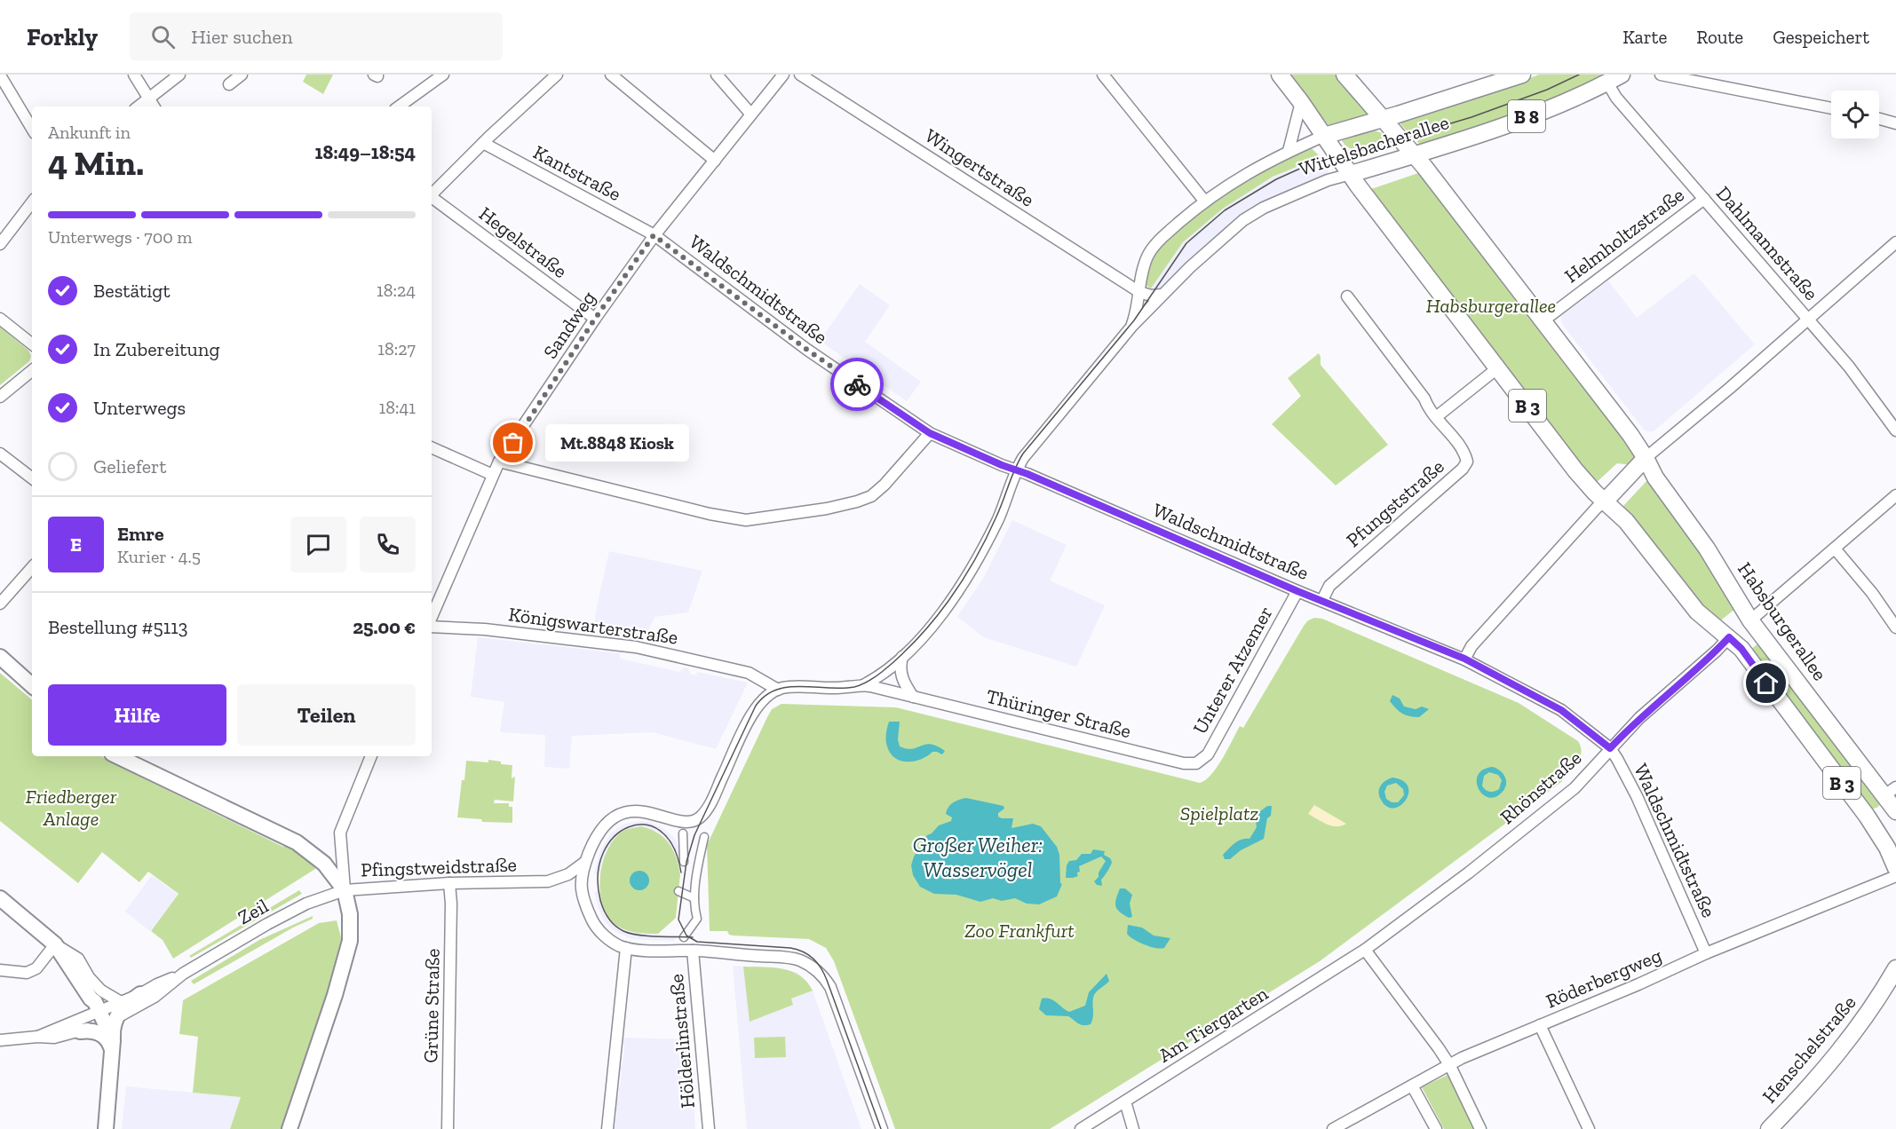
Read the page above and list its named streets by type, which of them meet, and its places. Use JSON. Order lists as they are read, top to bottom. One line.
{"streets":{"main road":["B 8","Wittelsbacherallee","B 3","Habsburgerallee","Henschelstraße"],"street":["Wingertstraße","Kantstraße","Helmholtzstraße","Hegelstraße","Dahlmannstraße","Waldschmidtstraße","Sandweg","Pfungststraße","Königswarterstraße","Unterer Atzemer","Thüringer Straße","Rhönstraße","Pfingstweidstraße","Zeil","Röderbergweg","Grüne Straße","Am Tiergarten","Hölderlinstraße"]},"crossings":[["Wittelsbacherallee","Wingertstraße"],["Wittelsbacherallee","Dahlmannstraße"],["Wittelsbacherallee","Waldschmidtstraße"],["Wittelsbacherallee","B 3"],["Wittelsbacherallee","Habsburgerallee"],["Wittelsbacherallee","Thüringer Straße"],["Kantstraße","Waldschmidtstraße"],["Kantstraße","Sandweg"],["Helmholtzstraße","Dahlmannstraße"],["Helmholtzstraße","Habsburgerallee"],["Hegelstraße","Sandweg"],["Waldschmidtstraße","Sandweg"],["Waldschmidtstraße","Pfungststraße"],["Waldschmidtstraße","Unterer Atzemer"],["Waldschmidtstraße","Rhönstraße"],["Waldschmidtstraße","Röderbergweg"],["B 3","Rhönstraße"],["Königswarterstraße","Thüringer Straße"],["Unterer Atzemer","Thüringer Straße"],["Rhönstraße","Am Tiergarten"],["Pfingstweidstraße","Zeil"],["Pfingstweidstraße","Grüne Straße"]],"water":["Großer Weiher: Wasservögel"],"parks":["Habsburgerallee","Friedberger Anlage","Spielplatz","Zoo Frankfurt"],"places":["Mt.8848 Kiosk"],"page":{"header":"Forkly","search":"Hier suchen","nav":["Karte","Route","Gespeichert"],"heading":["4 Min.","Ankunft in","18:49–18:54"],"panel":["Emre","Kurier · 4.5","Bestellung #5113","25.00 €"],"bar":"Unterwegs · 700 m","list":[["Bestätigt","18:24"],["In Zubereitung","18:27"],["Unterwegs","18:41"],"Geliefert"],"bubble":"Mt.8848 Kiosk","round":"E","buttons":["Hilfe","Teilen"]}}
